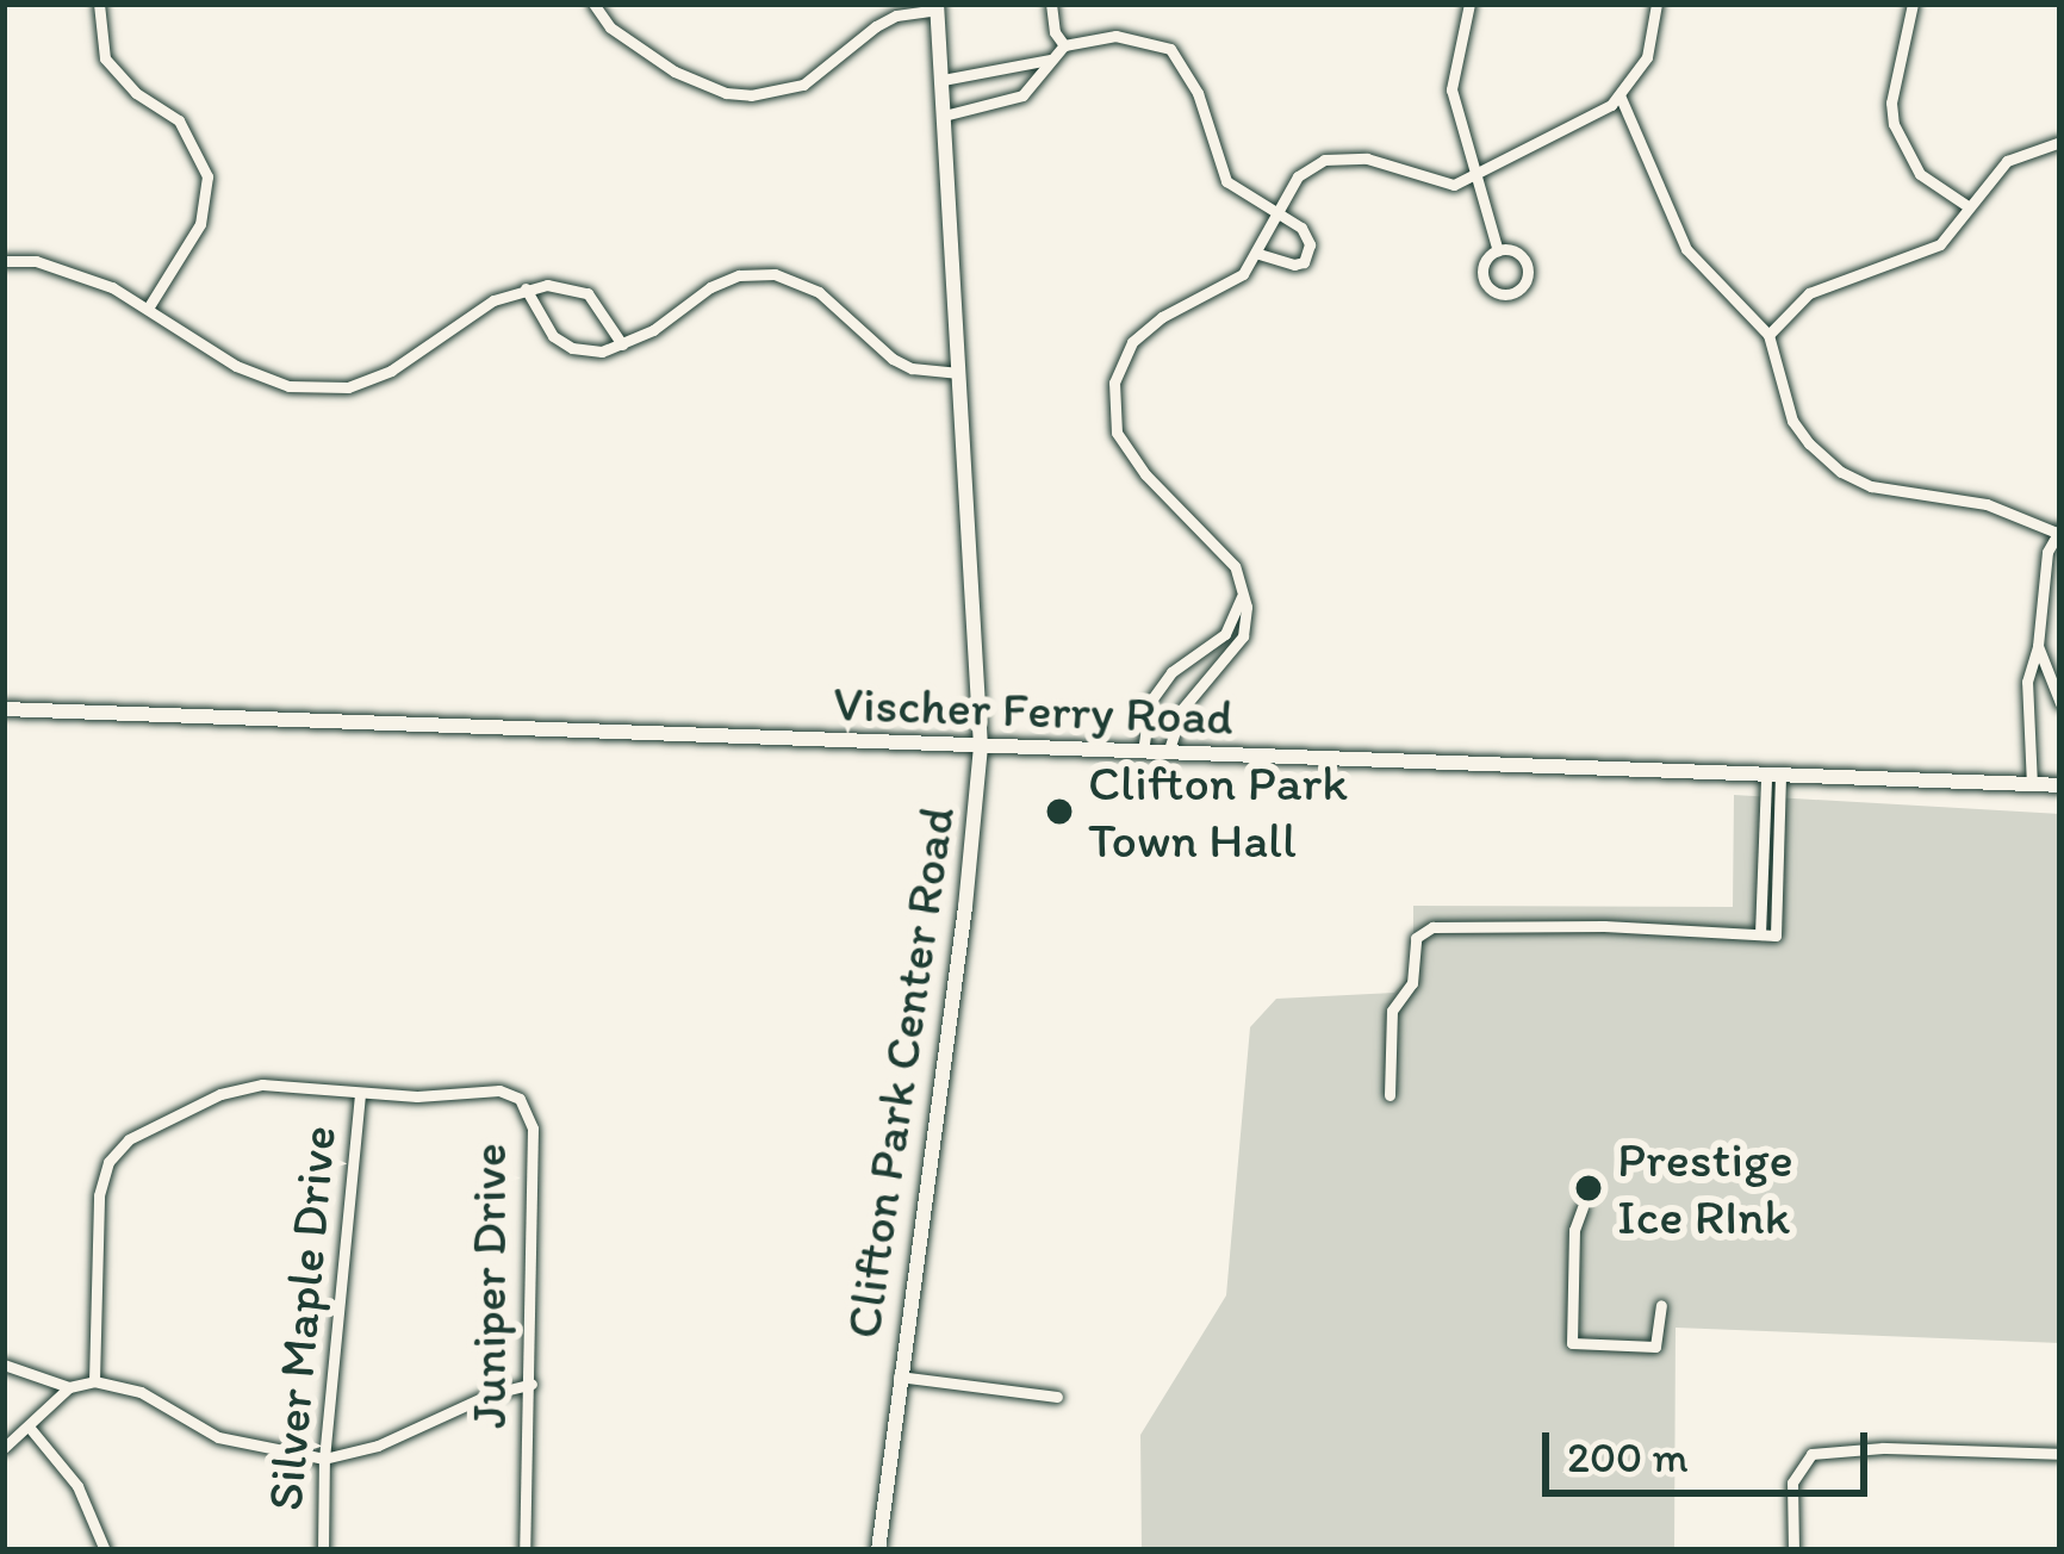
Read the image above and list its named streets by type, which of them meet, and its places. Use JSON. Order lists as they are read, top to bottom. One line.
{"streets":{"street":["Vischer Ferry Road","Clifton Park Center Road","Juniper Drive","Silver Maple Drive"]},"crossings":[["Vischer Ferry Road","Clifton Park Center Road"],["Juniper Drive","Silver Maple Drive"]],"places":["Clifton Park Town Hall","Prestige Ice RInk"],"scale_bar":"200 m"}
